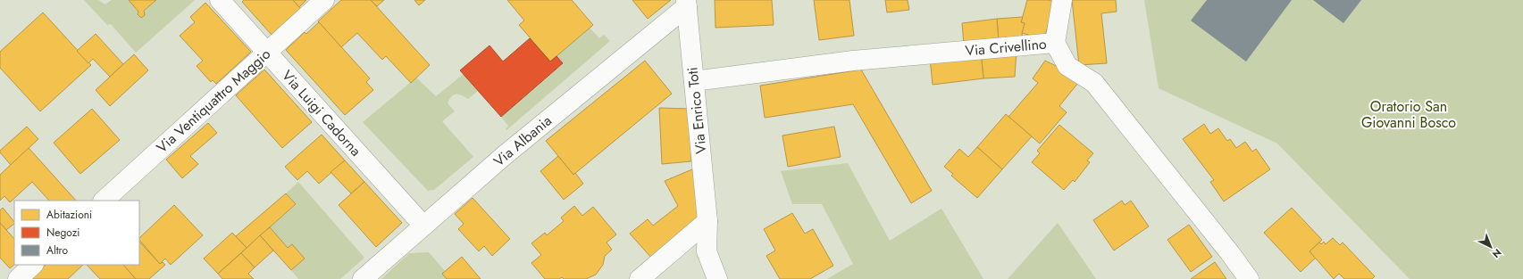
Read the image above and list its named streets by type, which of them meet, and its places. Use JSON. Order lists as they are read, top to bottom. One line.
{"streets":{"street":["Via Crivellino","Via Ventiquattro Maggio","Via Enrico Toti","Via Luigi Cadorna","Via Albania"]},"crossings":[["Via Crivellino","Via Enrico Toti"],["Via Ventiquattro Maggio","Via Luigi Cadorna"],["Via Enrico Toti","Via Albania"],["Via Luigi Cadorna","Via Albania"]],"parks":["Oratorio San Giovanni Bosco"],"legend":["Abitazioni","Negozi","Altro"],"north":"bottom right"}
